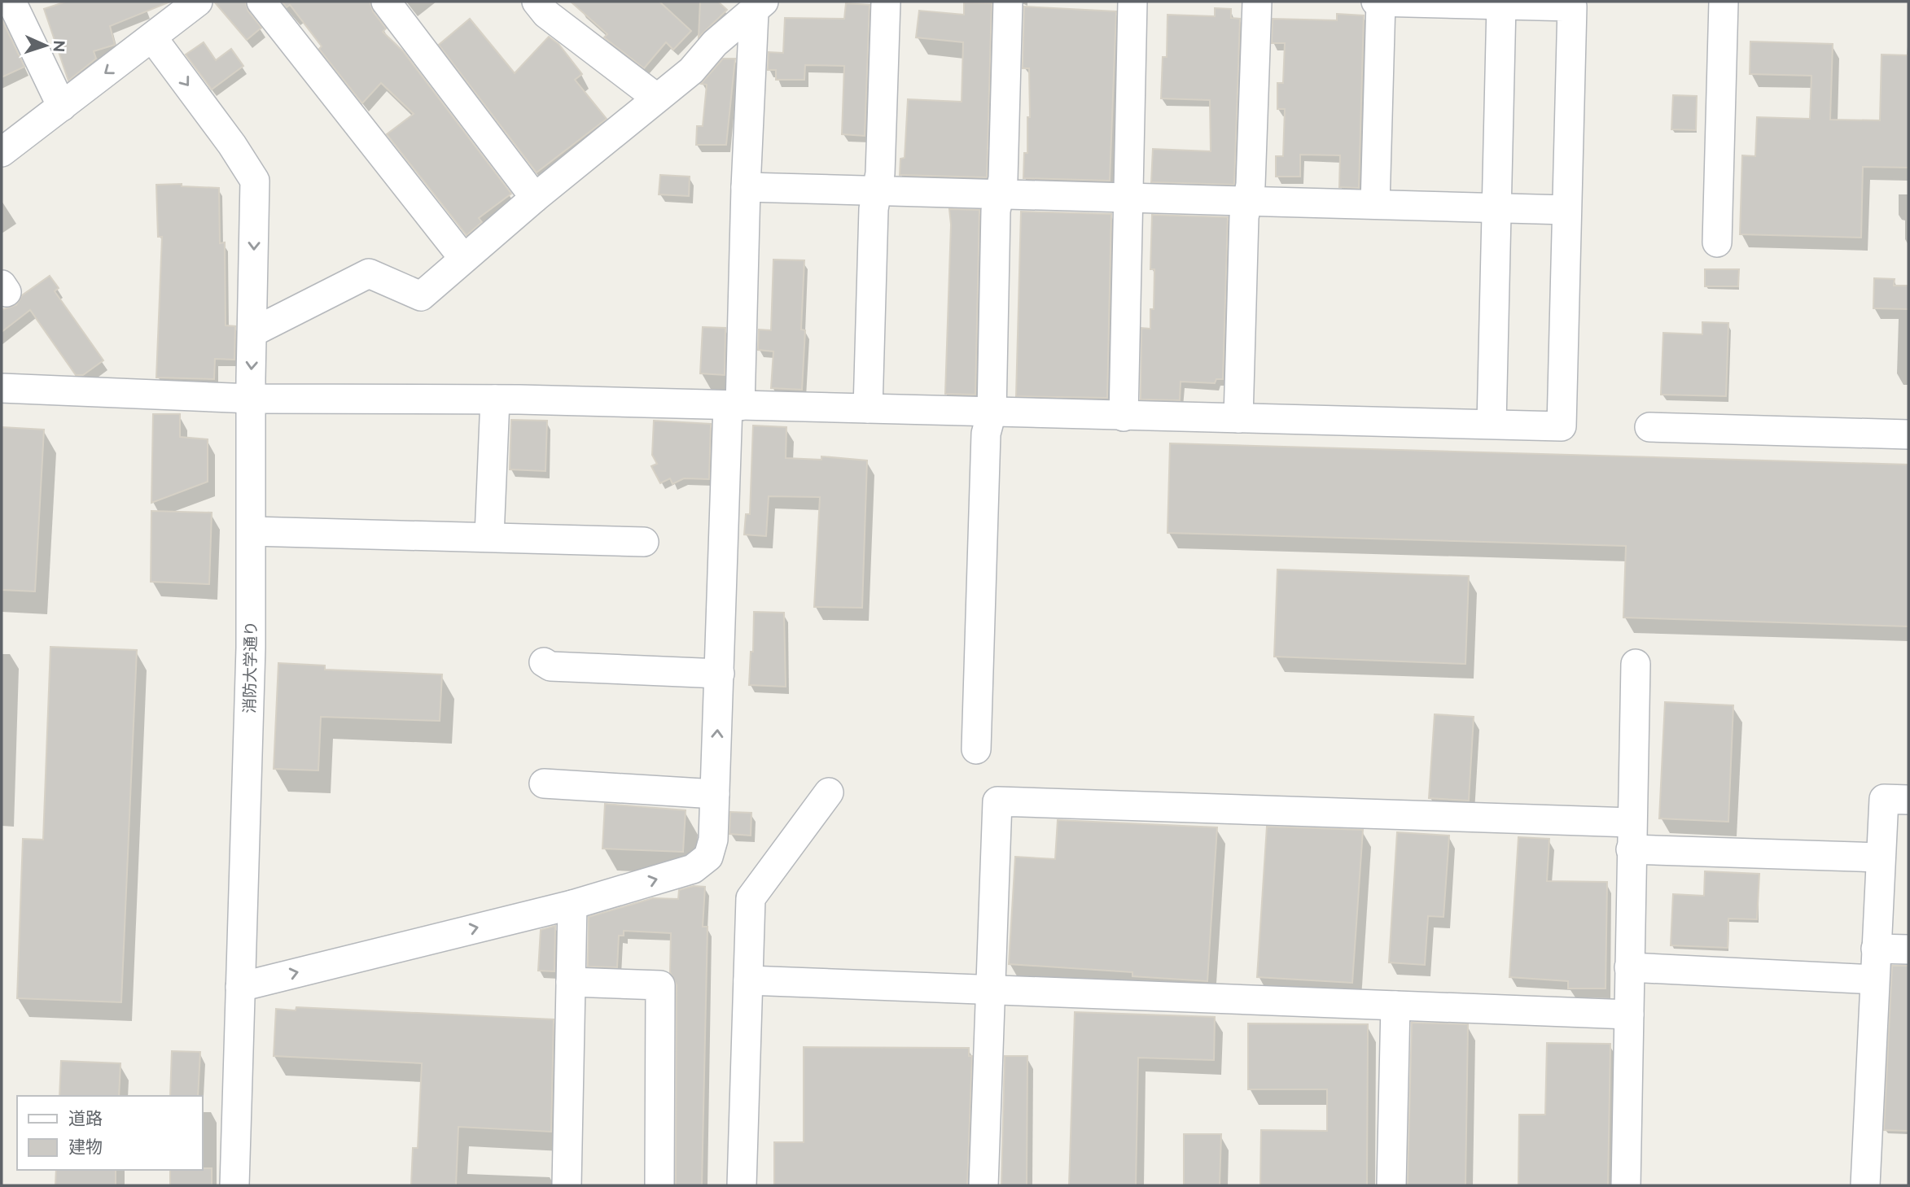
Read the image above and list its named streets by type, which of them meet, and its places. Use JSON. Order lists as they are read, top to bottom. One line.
{"streets":{"street":["消防大学通り"]},"legend":["道路","建物"],"north":"right"}
